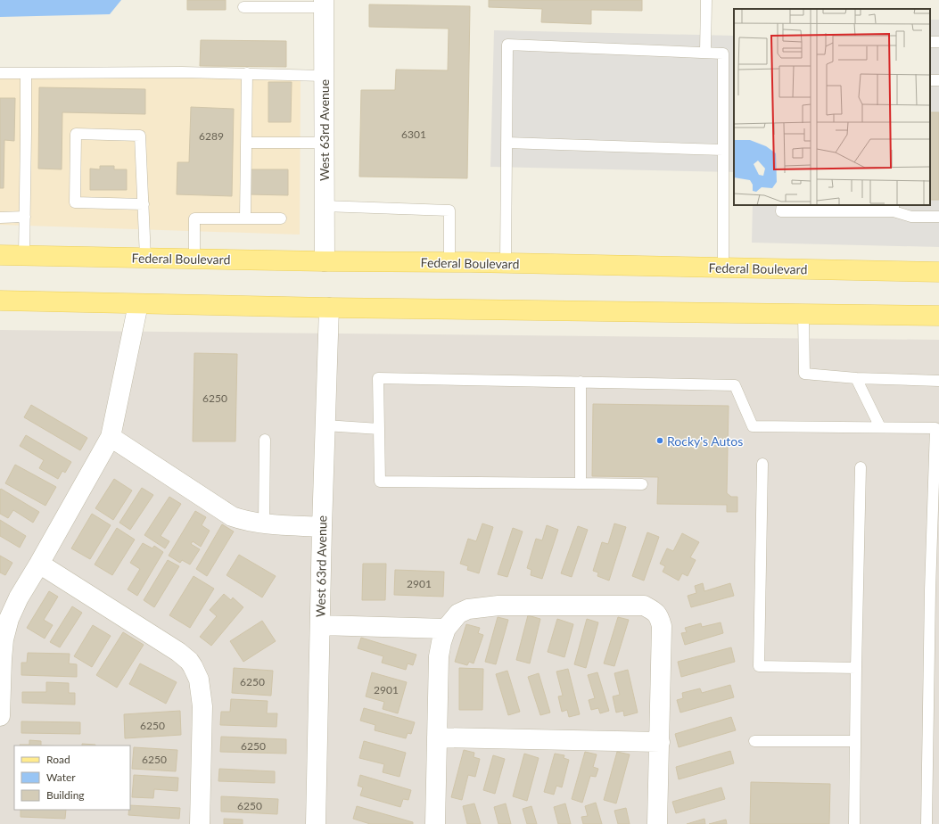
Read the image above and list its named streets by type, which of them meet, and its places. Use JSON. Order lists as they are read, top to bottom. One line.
{"streets":{"main road":["Federal Boulevard"],"street":["West 63rd Avenue"]},"crossings":[["West 63rd Avenue","Federal Boulevard"]],"places":["Rocky's Autos"],"house_numbers":["6301","6289","6250","2901","6250","2901","6250","6250","6250","6250"],"legend":["Road","Water","Building"]}
